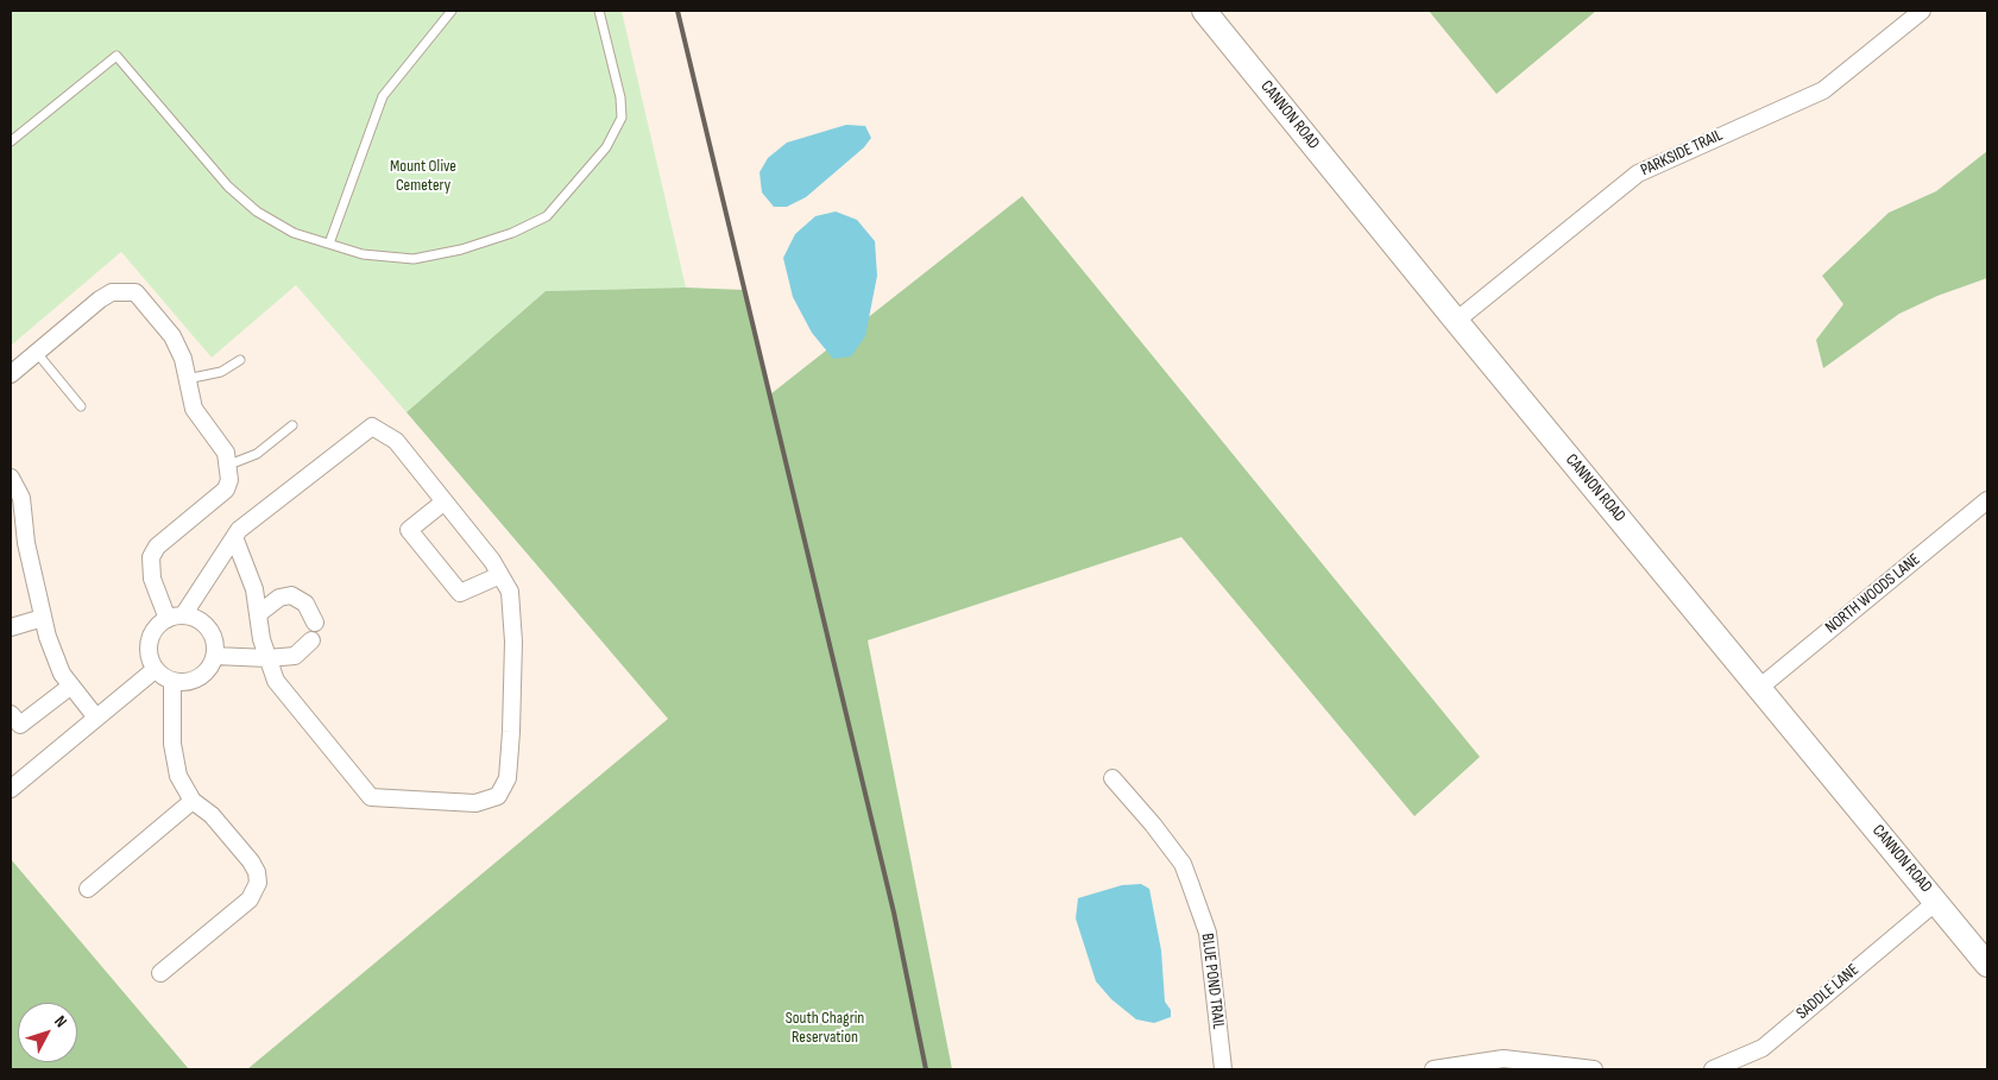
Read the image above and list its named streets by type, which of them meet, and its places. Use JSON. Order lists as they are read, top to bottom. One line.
{"streets":{"main road":["CANNON ROAD"],"street":["PARKSIDE TRAIL","NORTH WOODS LANE","BLUE POND TRAIL","SADDLE LANE"]},"crossings":[["CANNON ROAD","PARKSIDE TRAIL"],["CANNON ROAD","NORTH WOODS LANE"],["CANNON ROAD","SADDLE LANE"]],"parks":["Mount Olive Cemetery","South Chagrin Reservation"],"north":"top right"}
